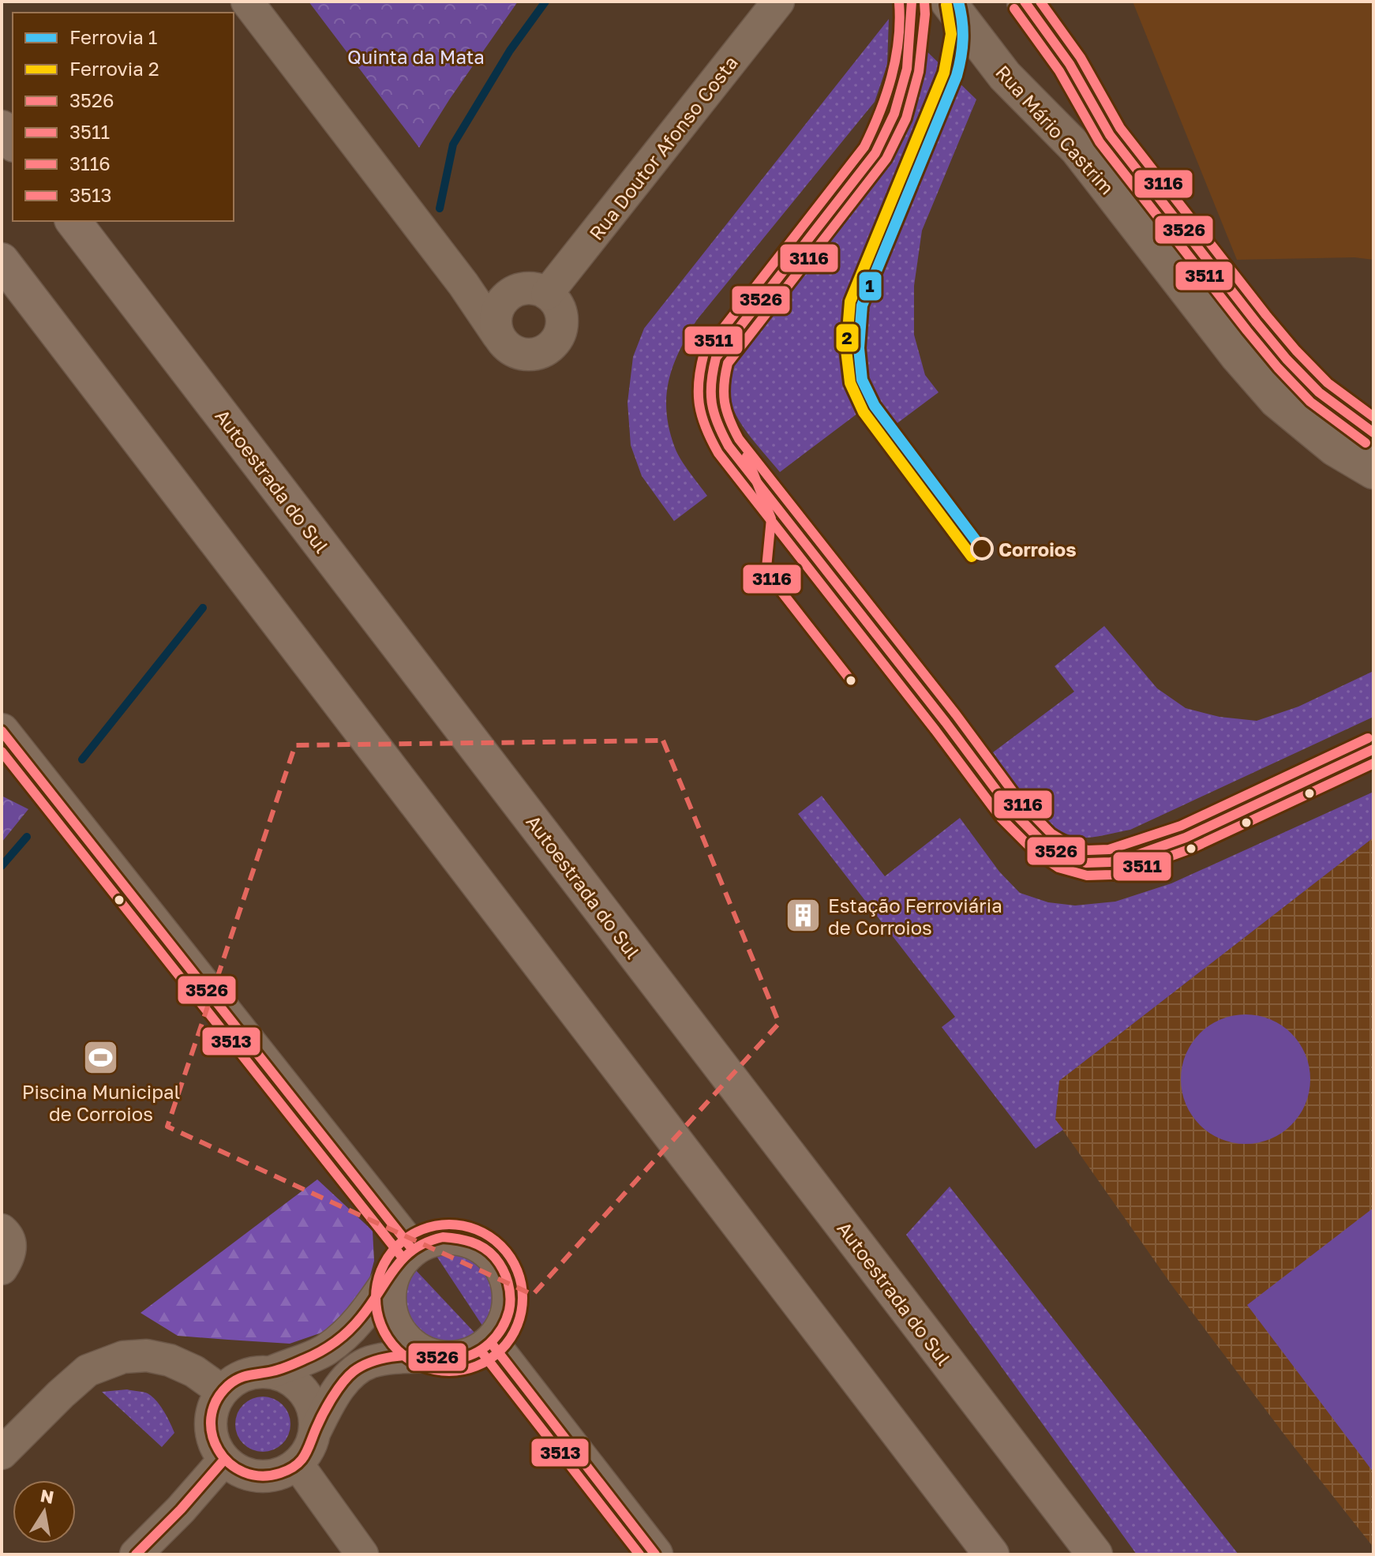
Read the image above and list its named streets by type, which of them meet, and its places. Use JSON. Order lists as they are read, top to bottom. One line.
{"streets":{"highway":["Autoestrada do Sul"],"street":["Rua Mário Castrim","Rua Doutor Afonso Costa"]},"parks":["Quinta da Mata"],"places":{"other":["Corroios"],"building":["Estação Ferroviária de Corroios"],"sports":["Piscina Municipal de Corroios"]},"lines":["rail line 1","transit line 3526","transit line 3116","transit line 3511","rail line 2","transit line 3513"],"legend":["Ferrovia 1","Ferrovia 2","3526","3511","3116","3513"],"north":"top"}
